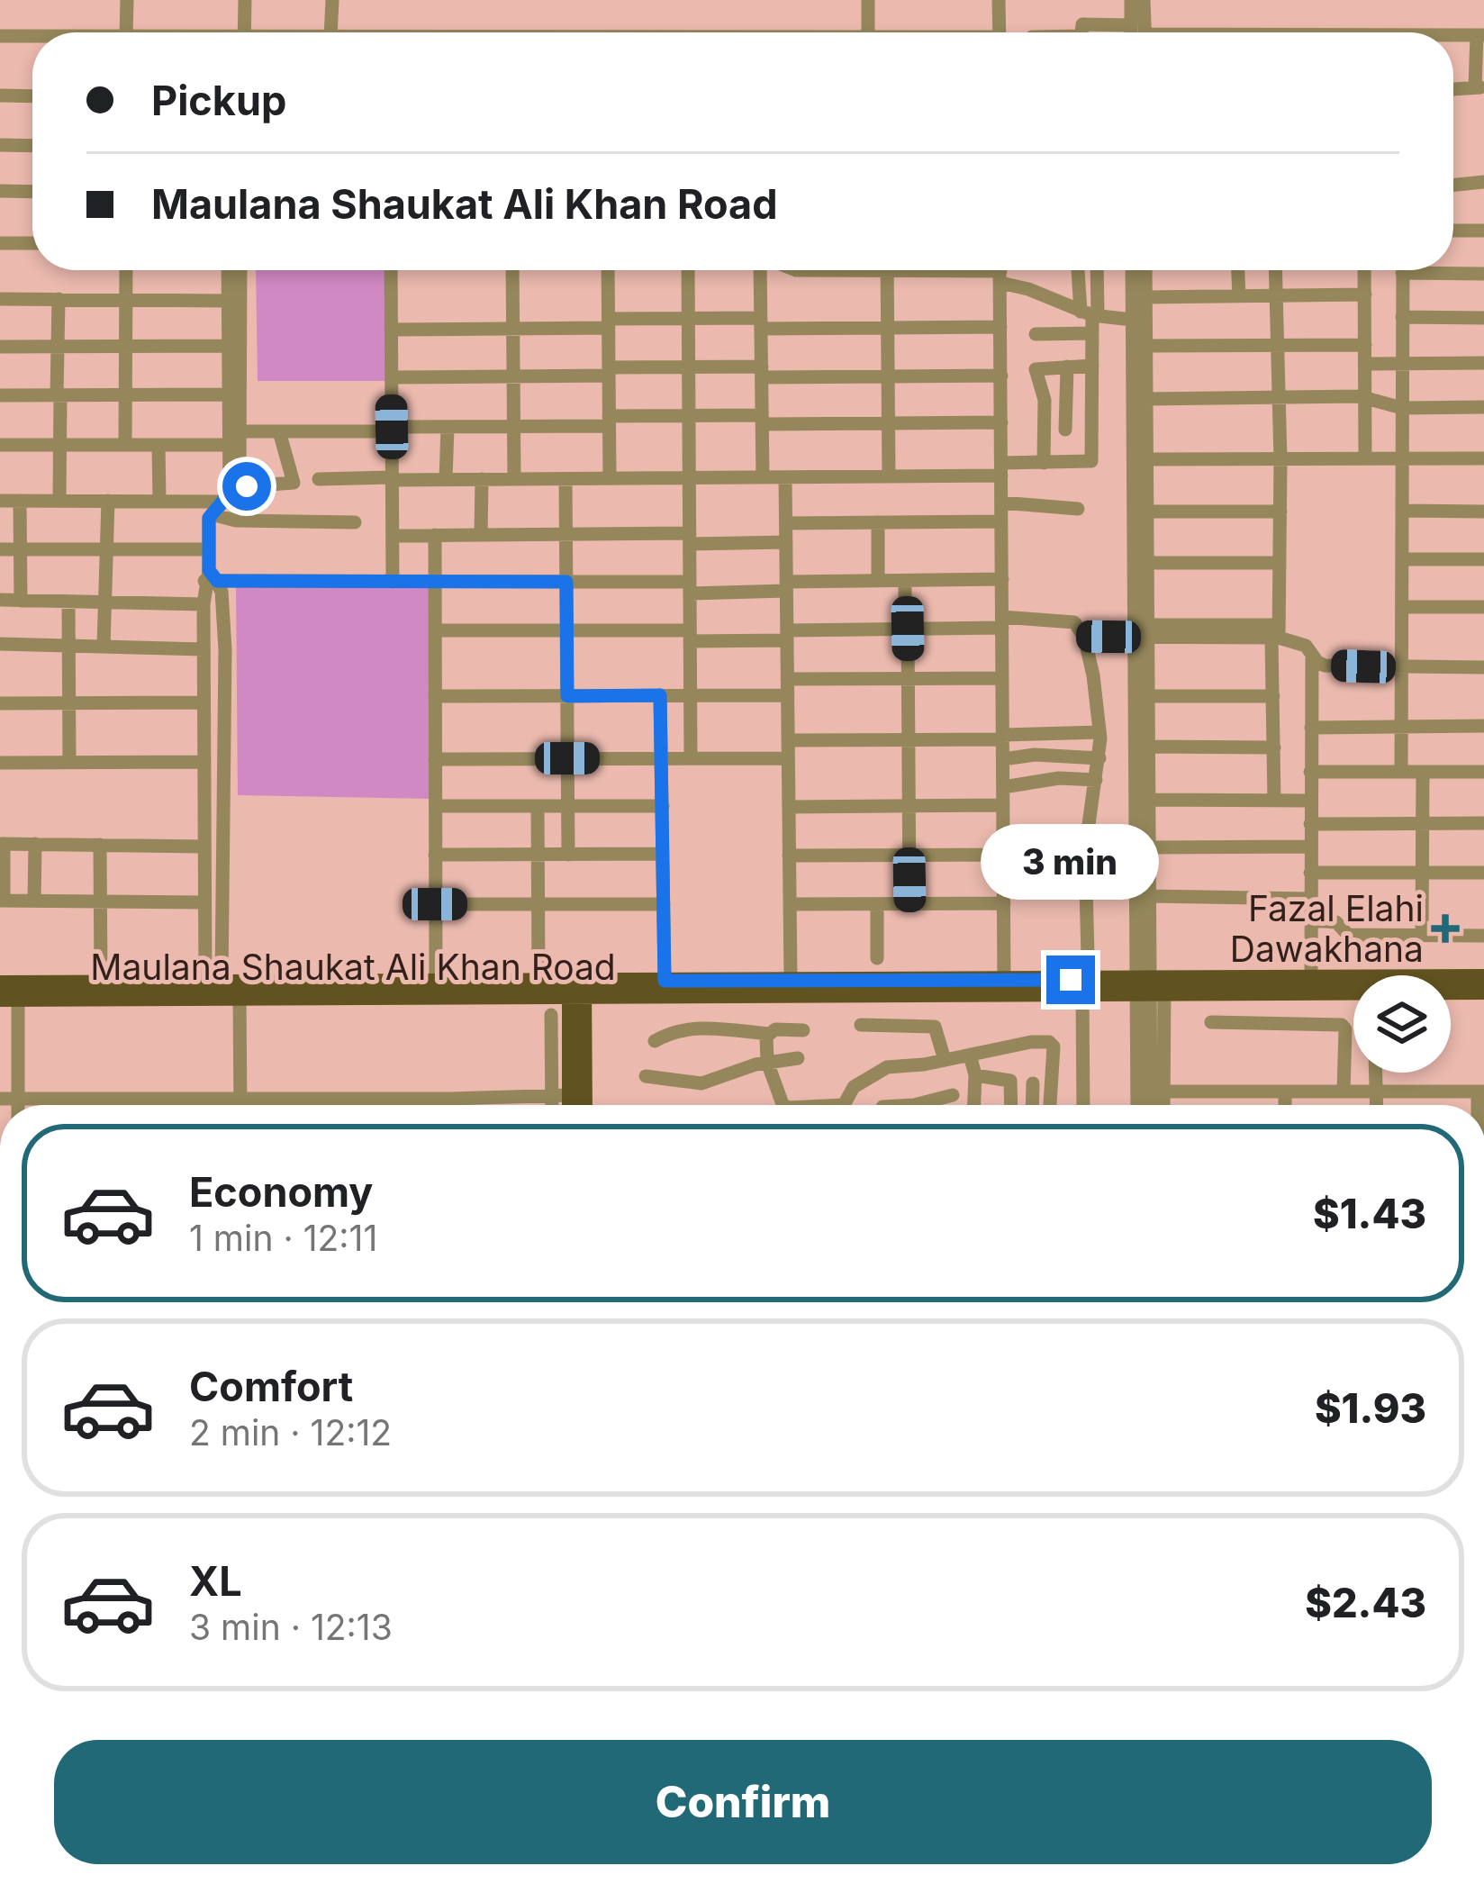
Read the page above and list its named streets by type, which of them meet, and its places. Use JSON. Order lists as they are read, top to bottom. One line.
{"streets":{"main road":["Maulana Shaukat Ali Khan Road"]},"places":{"health":["Fazal Elahi Dawakhana"]},"page":{"banner":["Pickup","Maulana Shaukat Ali Khan Road"],"bubble":"3 min","list":[{"name":"Economy","note":"1 min · 12:11","value":"$1.43"},{"name":"Comfort","note":"2 min · 12:12","value":"$1.93"},{"name":"XL","note":"3 min · 12:13","value":"$2.43"}],"buttons":"Confirm"}}
